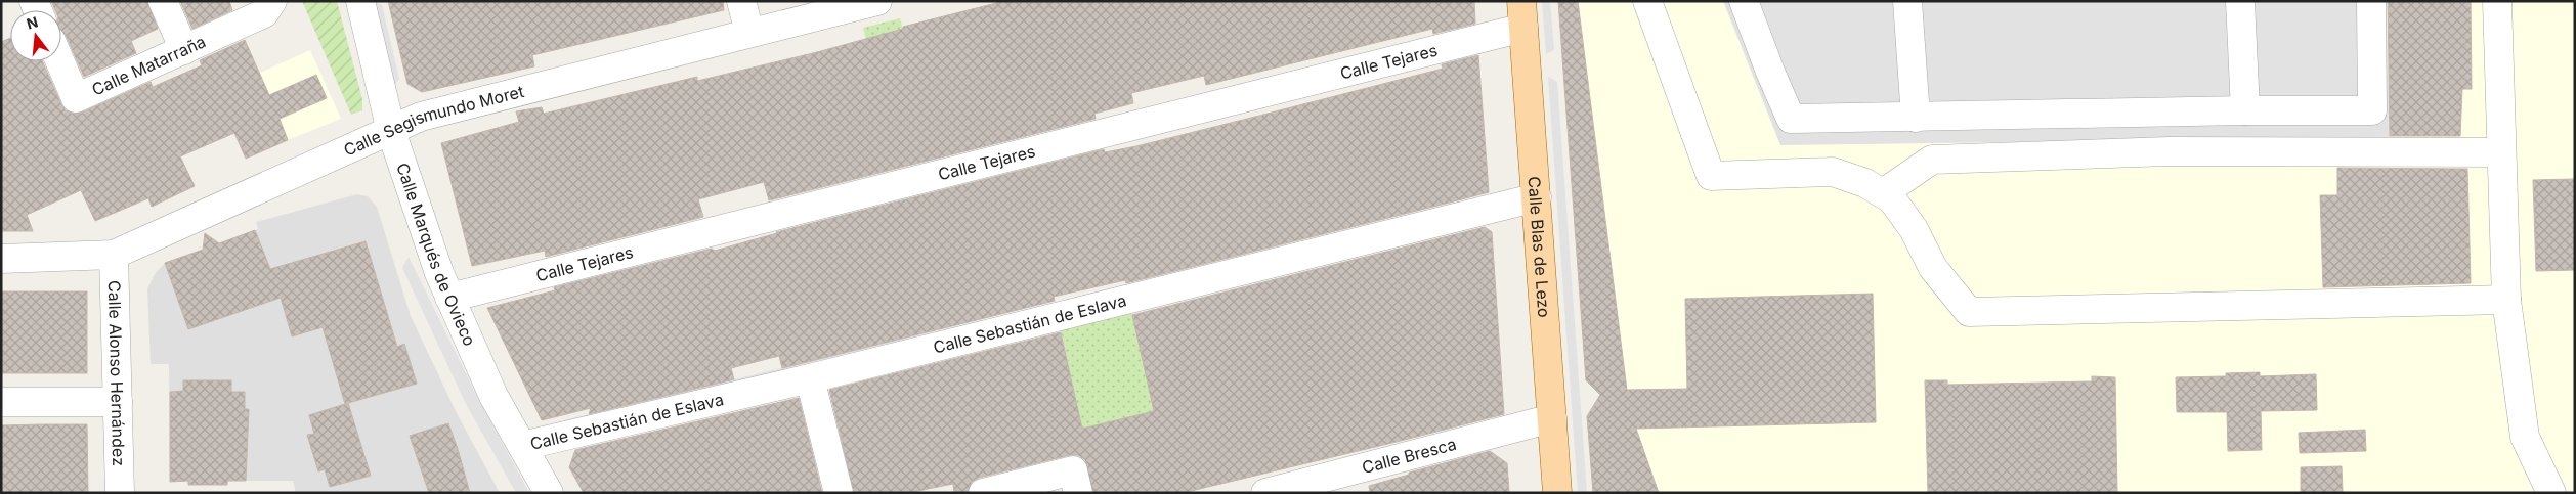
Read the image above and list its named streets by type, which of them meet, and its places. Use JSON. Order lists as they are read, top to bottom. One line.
{"streets":{"main road":["Calle Blas de Lezo"],"street":["Calle Tejares","Calle Matarraña","Calle Segismundo Moret","Calle Marqués de Ovieco","Calle Sebastián de Eslava","Calle Alonso Hernández","Calle Bresca"]},"crossings":[["Calle Tejares","Calle Blas de Lezo"],["Calle Tejares","Calle Marqués de Ovieco"],["Calle Segismundo Moret","Calle Marqués de Ovieco"],["Calle Segismundo Moret","Calle Alonso Hernández"],["Calle Blas de Lezo","Calle Sebastián de Eslava"],["Calle Blas de Lezo","Calle Bresca"],["Calle Marqués de Ovieco","Calle Sebastián de Eslava"]],"north":"top"}
